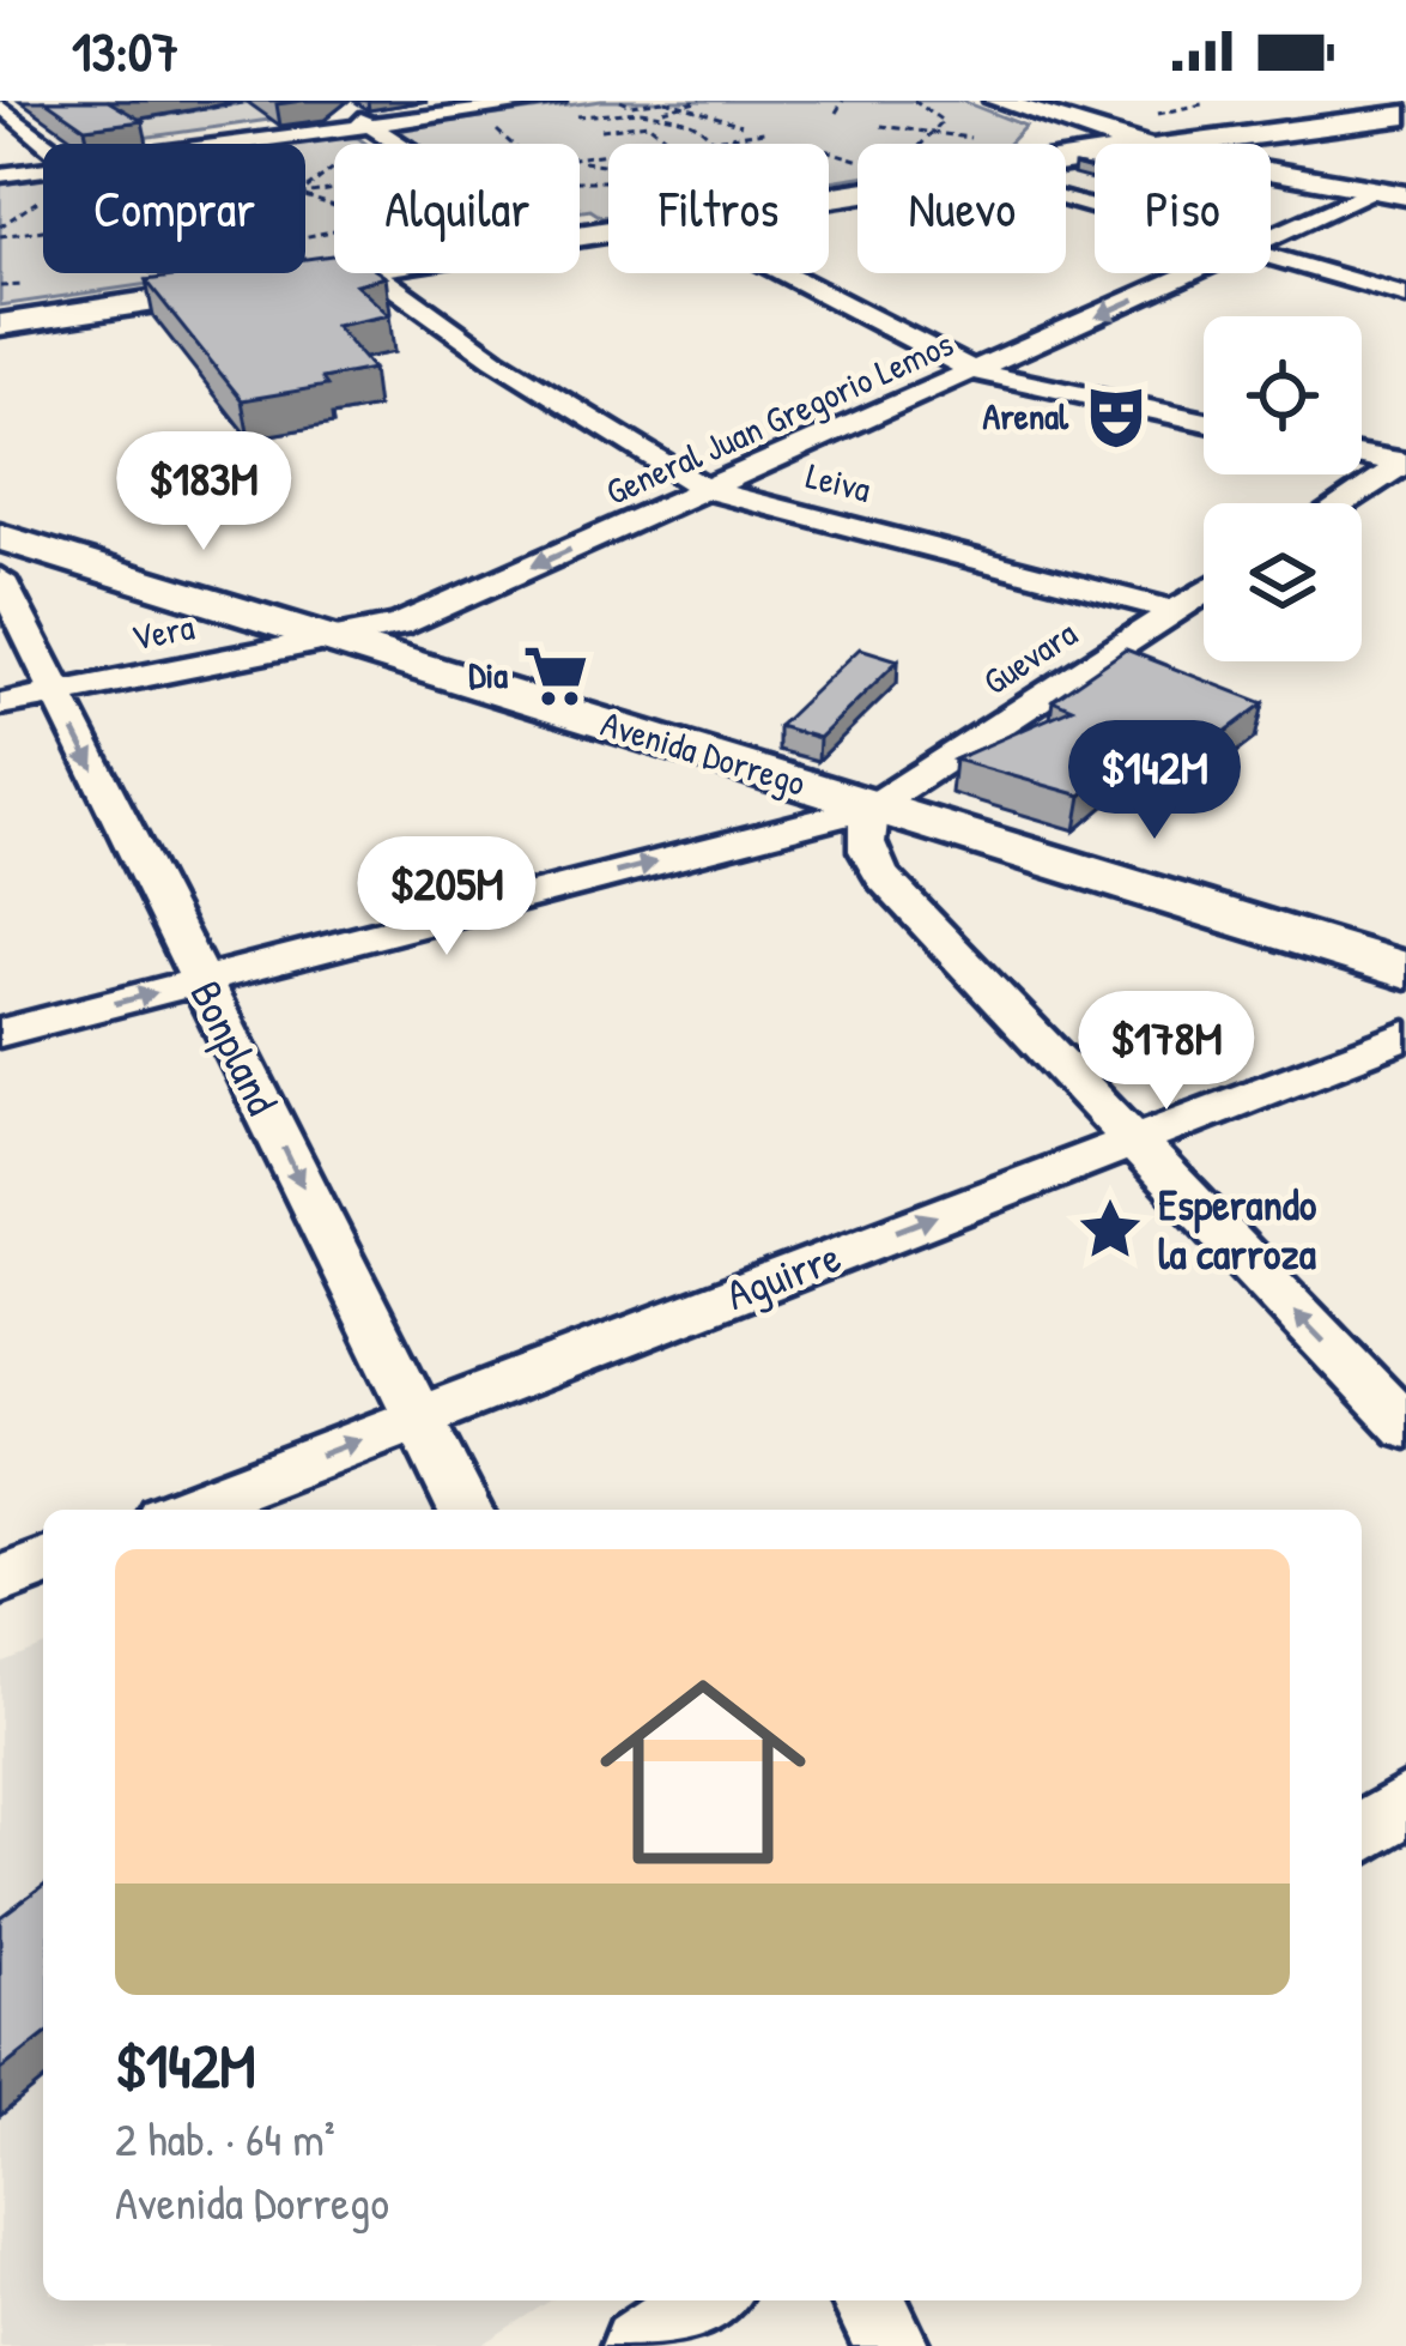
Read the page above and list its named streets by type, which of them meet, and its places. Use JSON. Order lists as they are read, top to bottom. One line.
{"streets":{"main road":["Avenida Dorrego"],"street":["General Juan Gregorio Lemos","Leiva","Vera","Guevara","Bonpland","Aguirre"]},"crossings":[["General Juan Gregorio Lemos","Leiva"],["General Juan Gregorio Lemos","Vera"],["General Juan Gregorio Lemos","Avenida Dorrego"],["Leiva","Guevara"],["Vera","Avenida Dorrego"],["Vera","Bonpland"],["Guevara","Avenida Dorrego"],["Guevara","Bonpland"],["Bonpland","Aguirre"]],"one_way":["General Juan Gregorio Lemos","Guevara","Bonpland","Aguirre"],"places":{"theatre":["Arenal"],"supermarket":["Dia"],"place":["Esperando la carroza"]},"page":{"status":"13:07","chip":["Comprar","Alquilar","Filtros","Nuevo","Piso"],"price":["$183M","$142M","$205M","$178M"],"list":[{"name":"$142M","note":"2 hab. · 64 m² · Avenida Dorrego"}]}}
